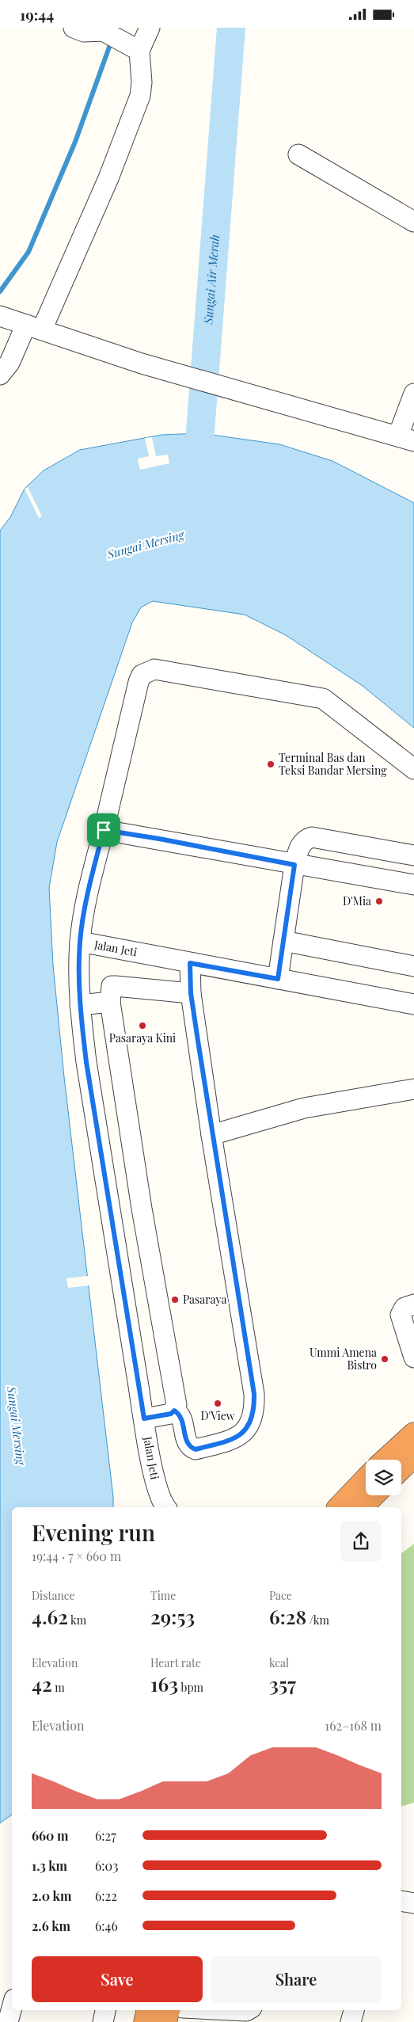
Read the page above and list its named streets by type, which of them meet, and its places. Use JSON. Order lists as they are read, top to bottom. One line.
{"streets":{"street":["Jalan Jeti"]},"water":["Sungai Air Merah","Sungai Mersing"],"places":["Terminal Bas dan Teksi Bandar Mersing","D'Mia","Pasaraya Kini","Pasaraya","Ummi Amena Bistro","D'View"],"page":{"status":"19:44","heading":["Evening run","19:44 · 7 × 660 m"],"stats":[["Distance","4.62 km"],["Time","29:53"],["Pace","6:28 /km"],["Elevation","42 m"],["Heart rate","163 bpm"],["kcal","357"]],"chart":["Elevation","162–168 m"],"list":[{"name":"660 m","note":"6:27"},{"name":"1.3 km","note":"6:03"},{"name":"2.0 km","note":"6:22"},{"name":"2.6 km","note":"6:46"}],"buttons":["Save","Share"]}}
